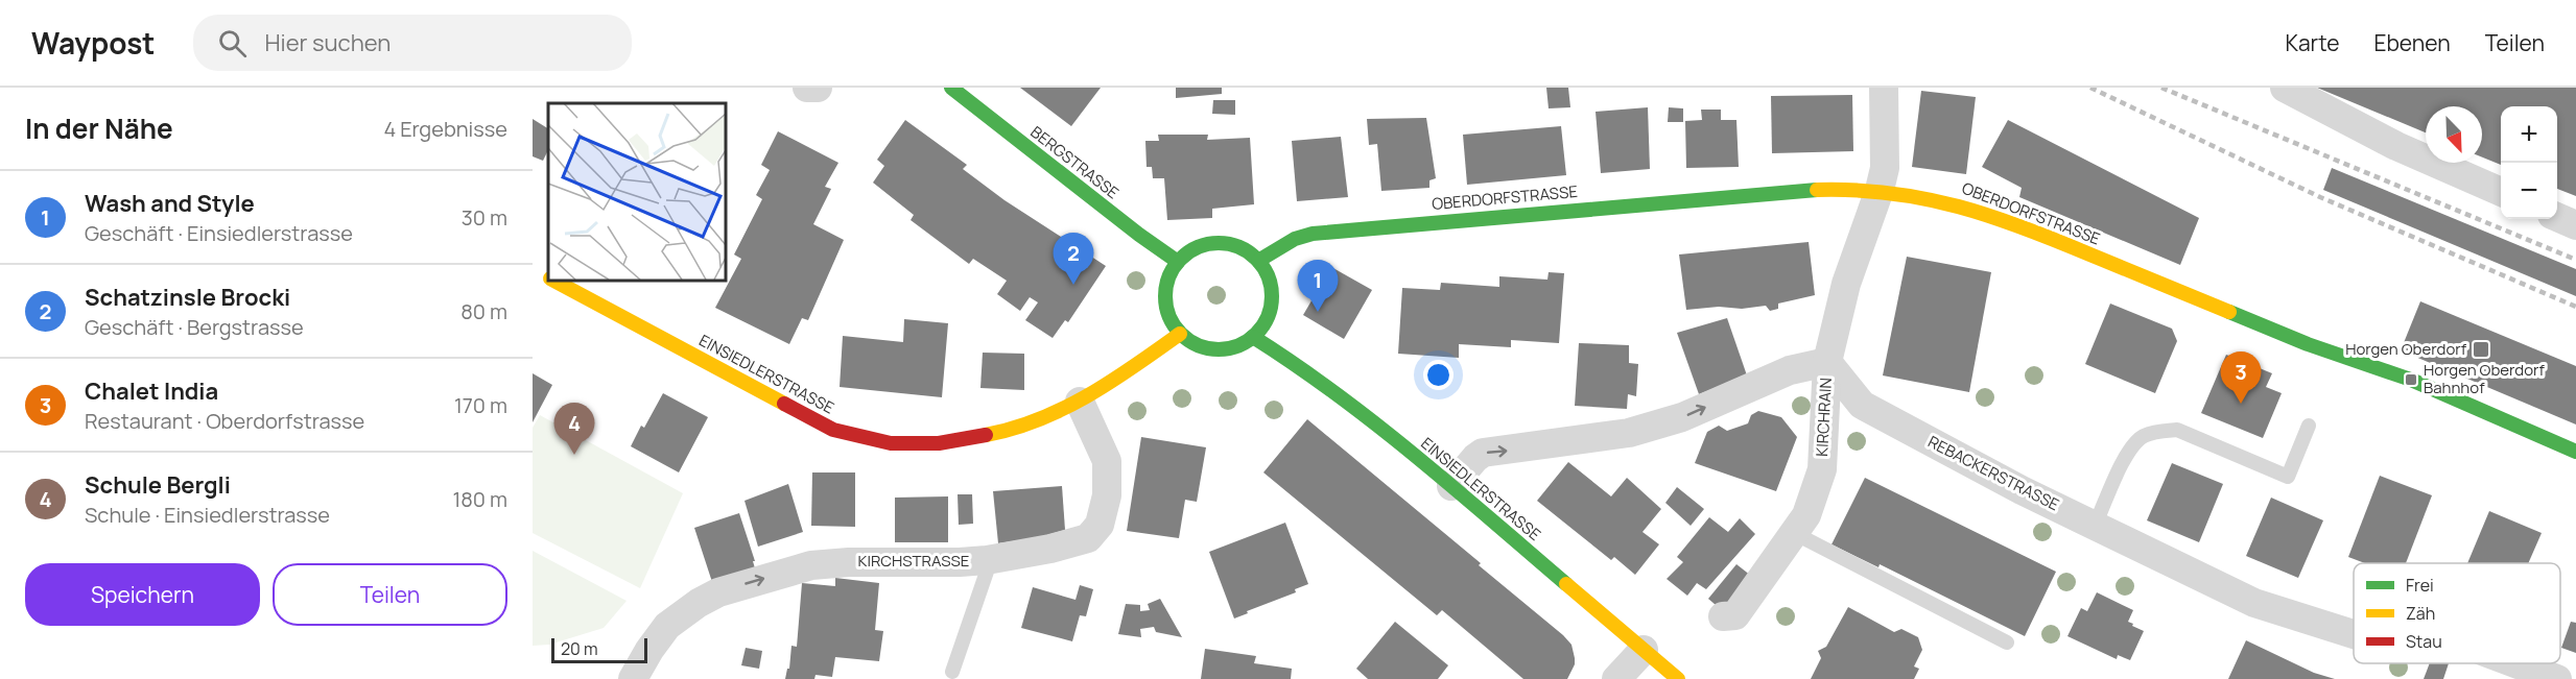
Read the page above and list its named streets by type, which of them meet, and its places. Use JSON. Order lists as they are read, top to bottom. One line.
{"streets":{"street":["BERGSTRASSE","OBERDORFSTRASSE","EINSIEDLERSTRASSE","KIRCHRAIN","REBACKERSTRASSE","KIRCHSTRASSE"]},"crossings":[["BERGSTRASSE","OBERDORFSTRASSE"],["BERGSTRASSE","EINSIEDLERSTRASSE"],["OBERDORFSTRASSE","EINSIEDLERSTRASSE"],["OBERDORFSTRASSE","KIRCHRAIN"],["EINSIEDLERSTRASSE","KIRCHSTRASSE"],["KIRCHRAIN","REBACKERSTRASSE"]],"one_way":["KIRCHSTRASSE"],"places":{"transit":["Horgen Oberdorf","Horgen Oberdorf Bahnhof"]},"legend":["Frei","Zäh","Stau"],"scale_bar":"20 m","north":"bottom right","page":{"header":"Waypost","search":"Hier suchen","nav":["Karte","Ebenen","Teilen"],"heading":["In der Nähe","4 Ergebnisse"],"map_buttons":["+","−"],"list":[{"mark":"1","name":"Wash and Style","note":"Geschäft · Einsiedlerstrasse","value":"30 m"},{"mark":"2","name":"Schatzinsle Brocki","note":"Geschäft · Bergstrasse","value":"80 m"},{"mark":"3","name":"Chalet India","note":"Restaurant · Oberdorfstrasse","value":"170 m"},{"mark":"4","name":"Schule Bergli","note":"Schule · Einsiedlerstrasse","value":"180 m"}],"pins":["2","1","3","4"],"buttons":["Speichern","Teilen"],"scale":"20 m"}}
